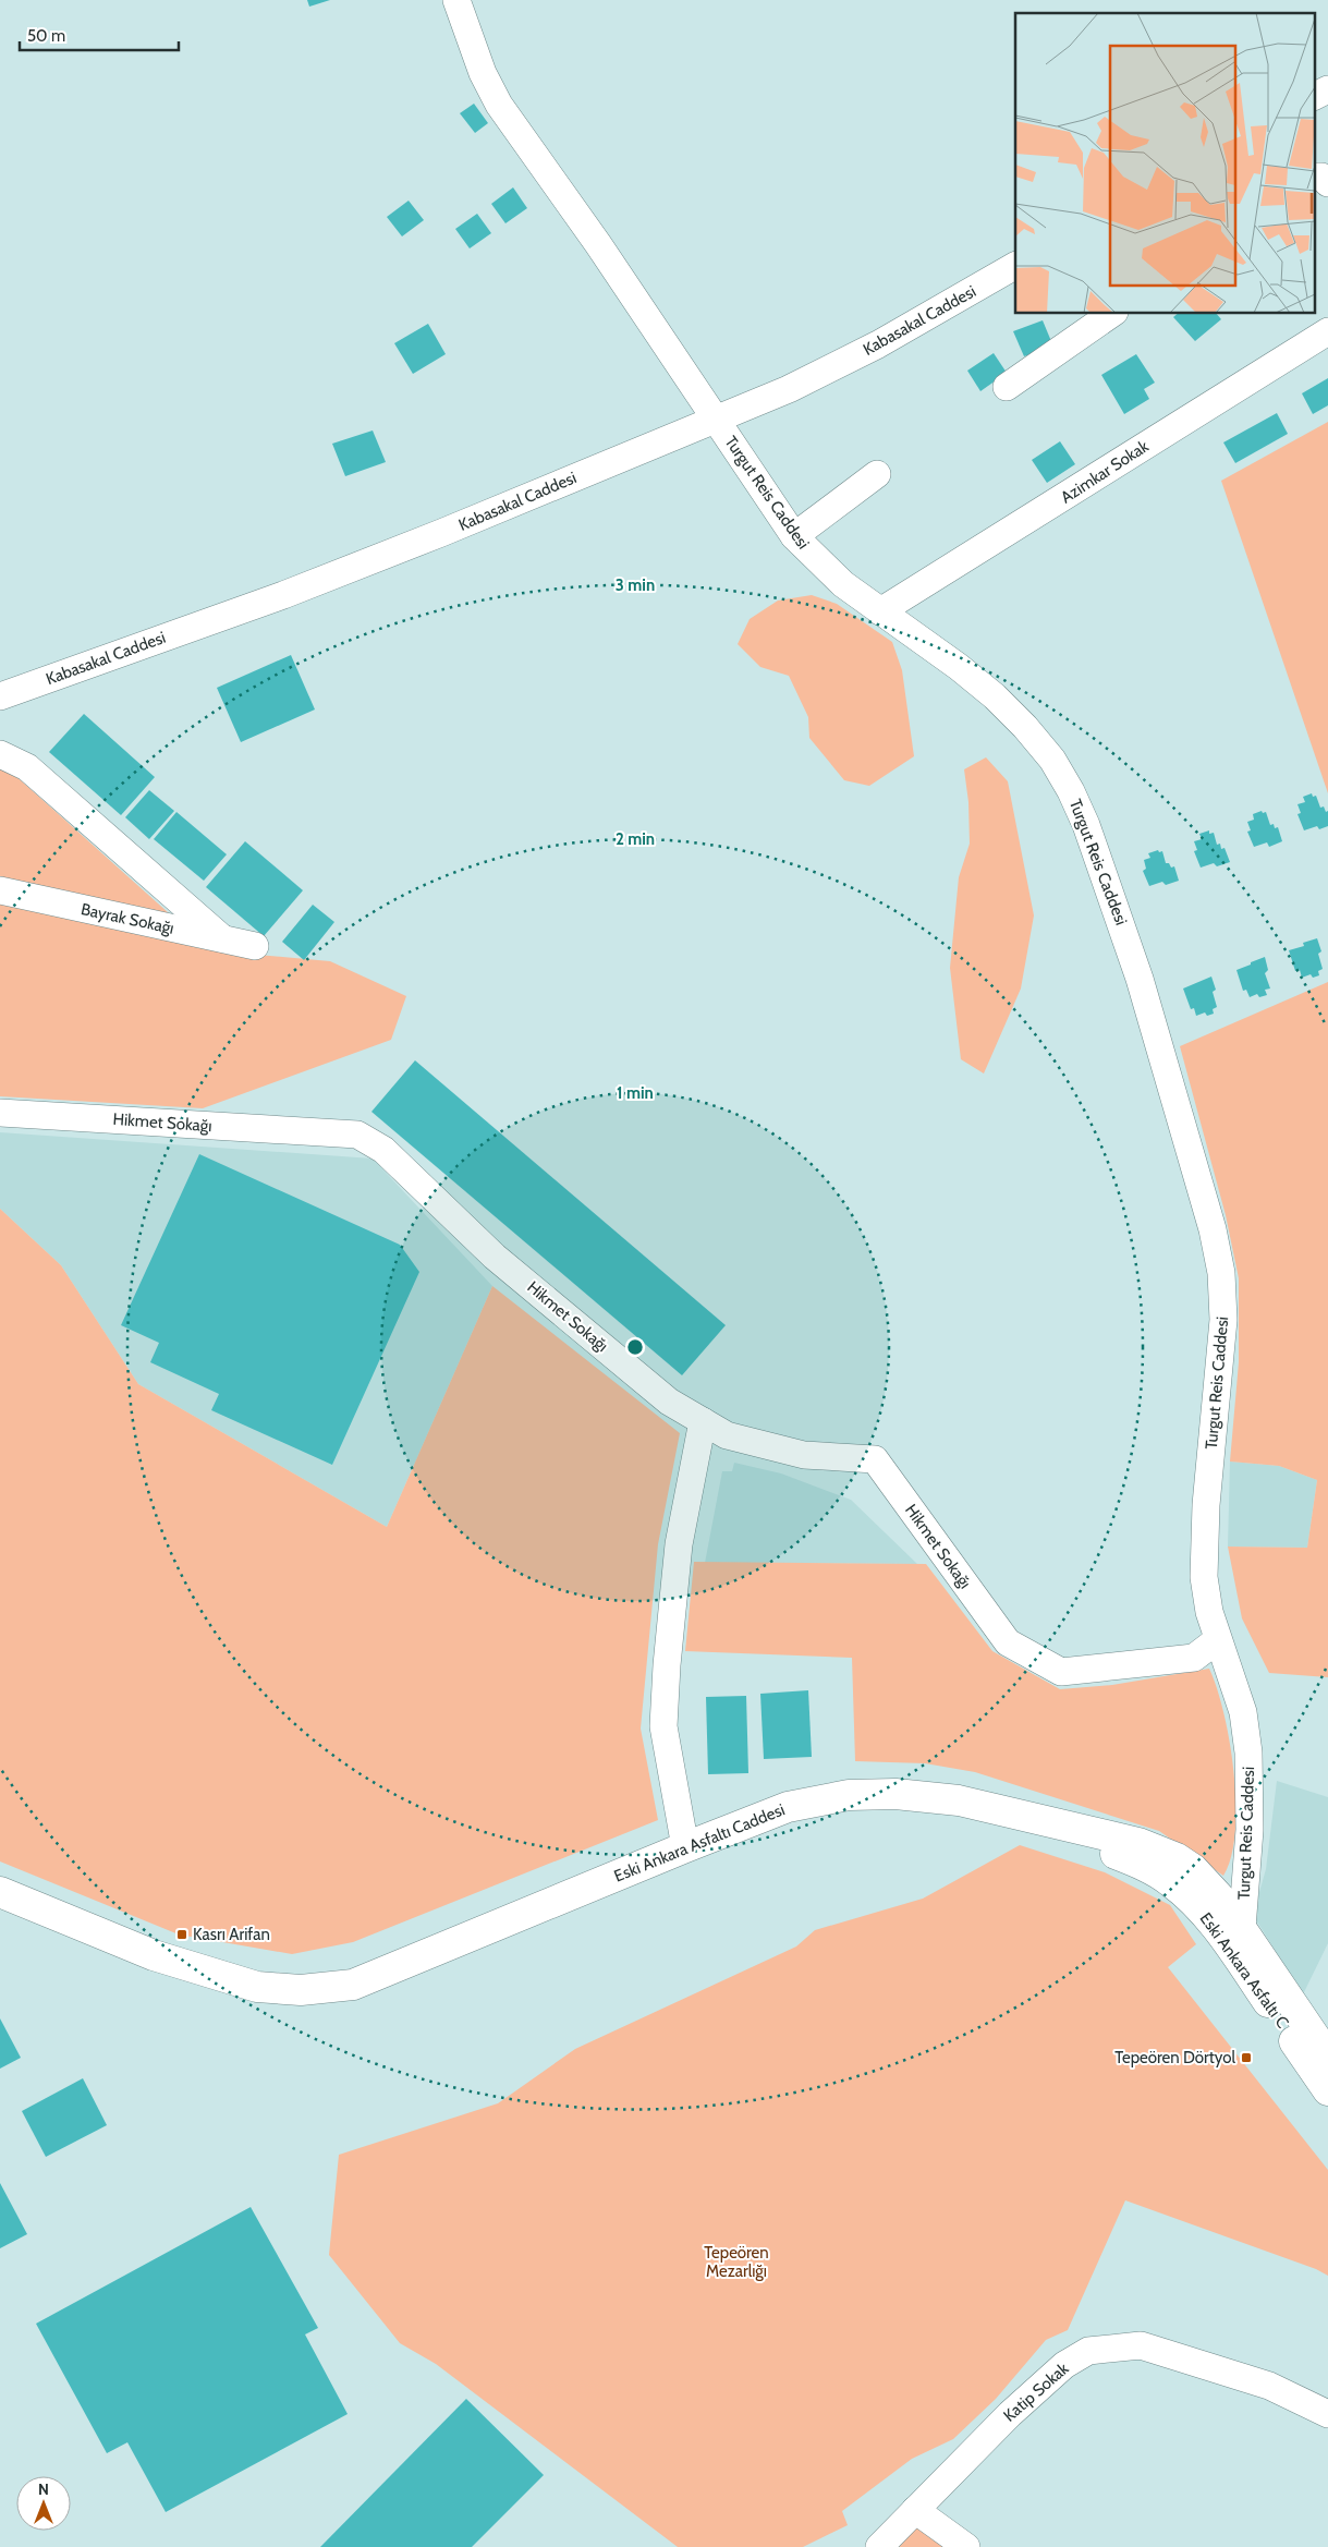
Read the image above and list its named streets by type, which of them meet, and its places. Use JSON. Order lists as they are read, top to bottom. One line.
{"streets":{"main road":["Eski Ankara Asfaltı Caddesi","Eski Ankara Asfaltı C"],"street":["Kabasakal Caddesi","Azimkar Sokak","Turgut Reis Caddesi","Bayrak Sokağı","Hikmet Sokağı","Katip Sokak"]},"crossings":[["Kabasakal Caddesi","Turgut Reis Caddesi"],["Azimkar Sokak","Turgut Reis Caddesi"],["Turgut Reis Caddesi","Hikmet Sokağı"],["Turgut Reis Caddesi","Eski Ankara Asfaltı Caddesi"],["Eski Ankara Asfaltı Caddesi","Eski Ankara Asfaltı C"]],"parks":["Tepeören Mezarlığı"],"places":{"transit":["Kasrı Arifan","Tepeören Dörtyol"]},"scale_bar":"50 m","north":"top","rings":["3 min","2 min","1 min"]}
